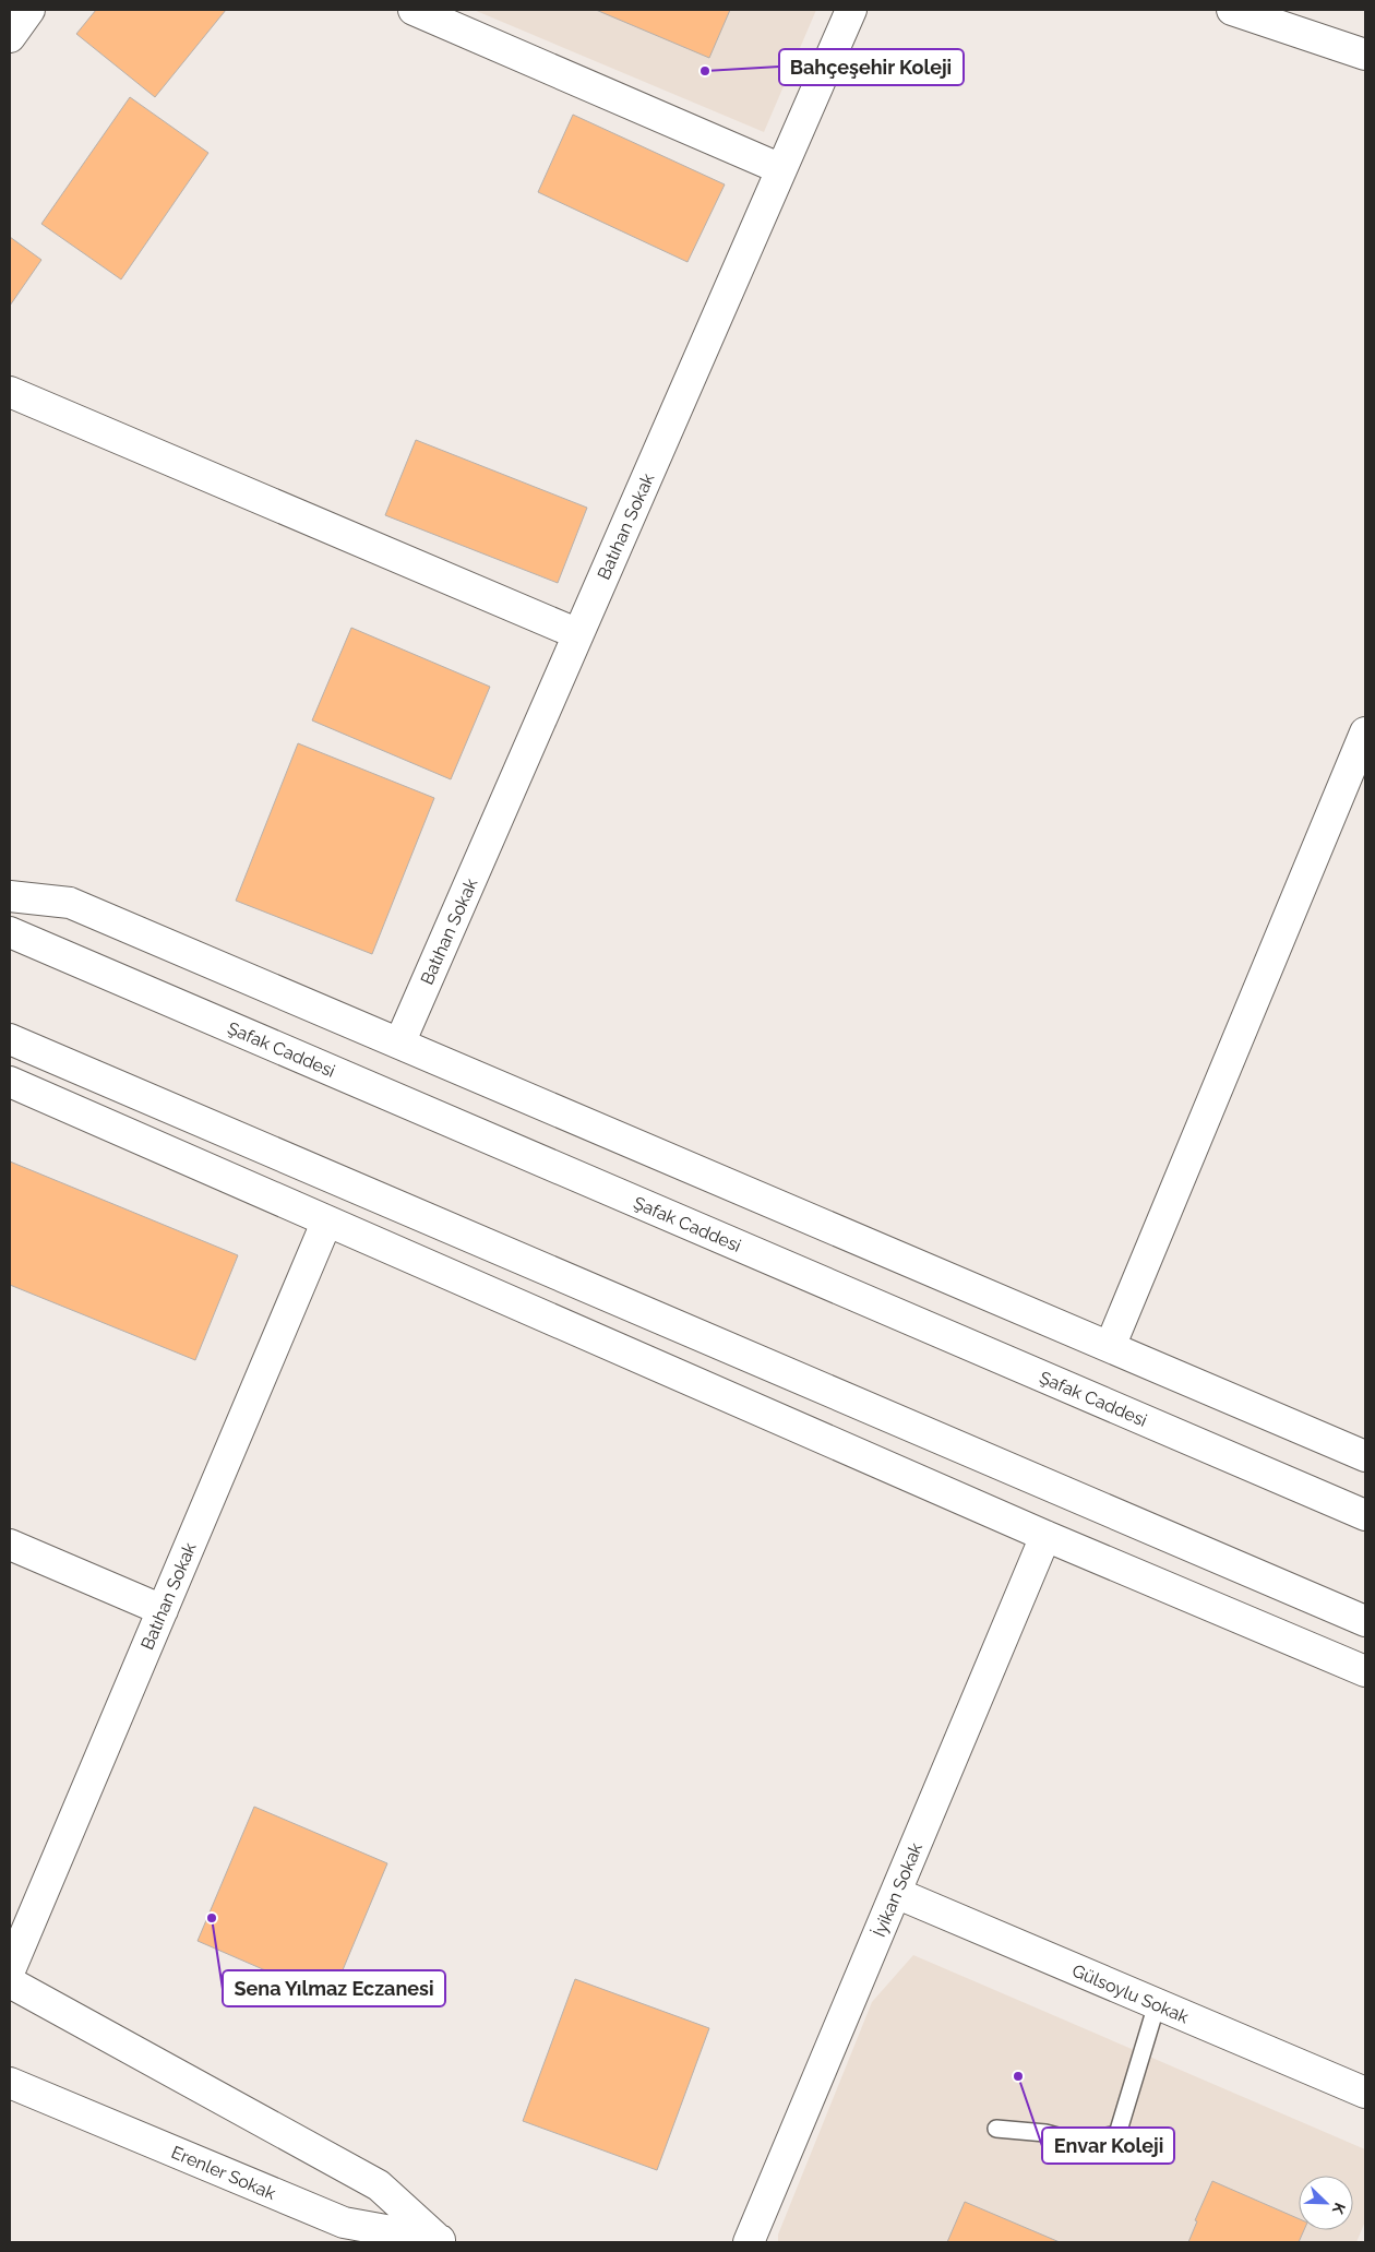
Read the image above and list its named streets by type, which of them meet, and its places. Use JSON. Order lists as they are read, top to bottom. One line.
{"streets":{"street":["Batıhan Sokak","Şafak Caddesi","İyikan Sokak","Gülsoylu Sokak","Erenler Sokak"]},"crossings":[["İyikan Sokak","Gülsoylu Sokak"]],"places":["Bahçeşehir Koleji","Sena Yılmaz Eczanesi","Envar Koleji"],"north":"bottom right"}
